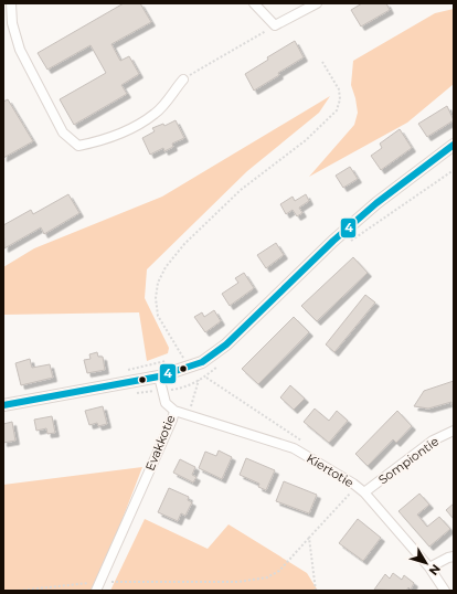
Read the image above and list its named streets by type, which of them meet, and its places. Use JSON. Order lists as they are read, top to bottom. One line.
{"streets":{"street":["Evakkotie","Sompiontie","Kiertotie"]},"crossings":[["Evakkotie","Kiertotie"],["Sompiontie","Kiertotie"]],"lines":["transit line 4"],"north":"bottom right"}
